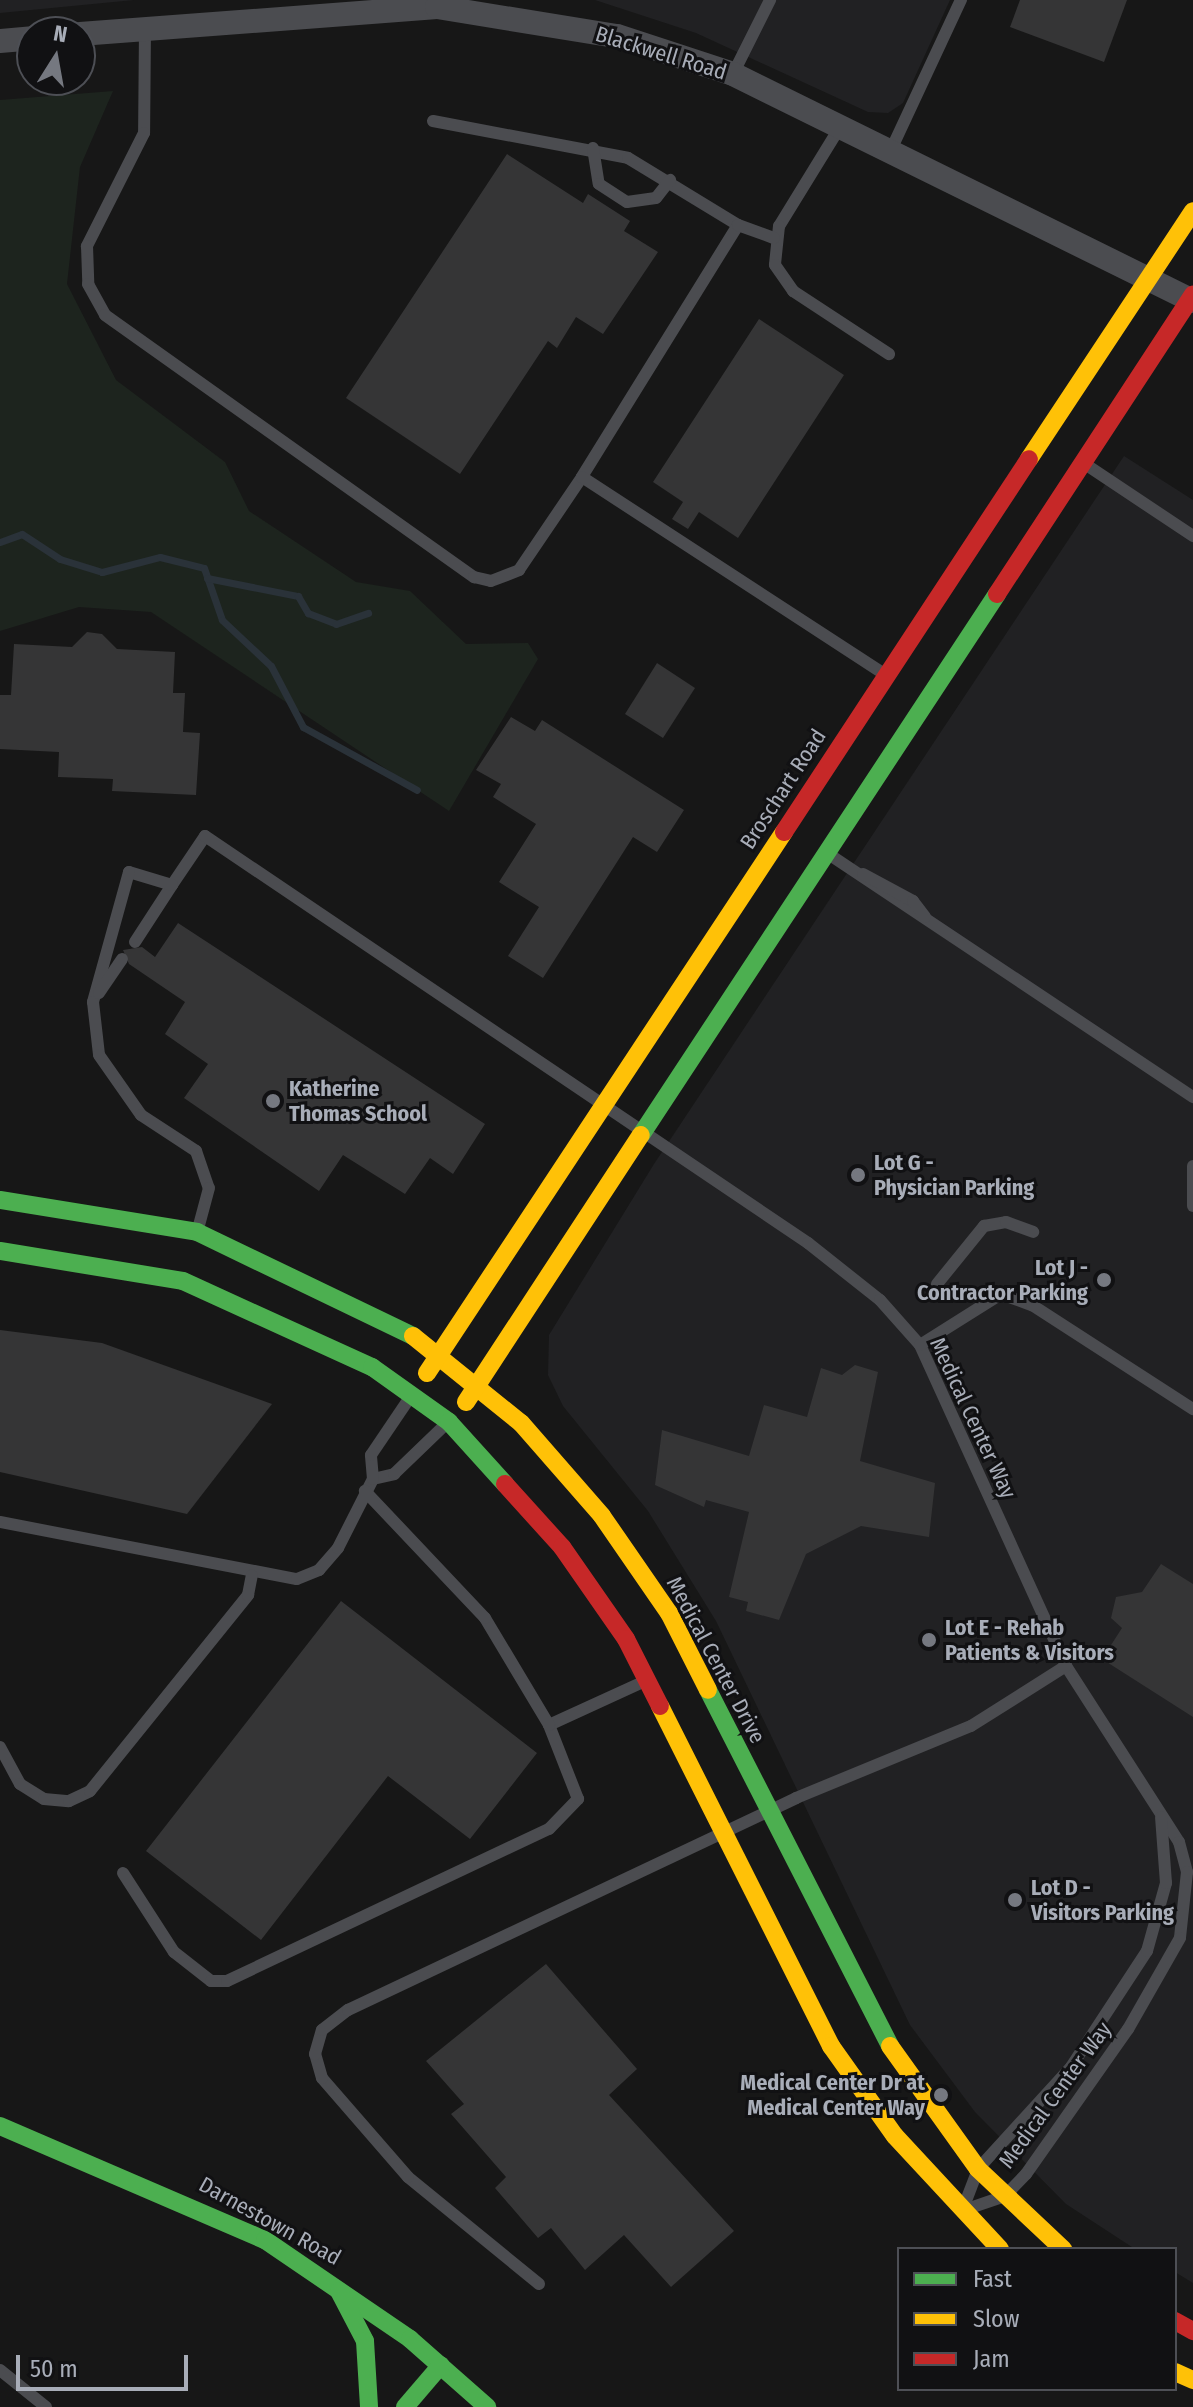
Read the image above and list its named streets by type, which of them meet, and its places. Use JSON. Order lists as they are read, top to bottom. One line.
{"streets":{"street":["Blackwell Road","Broschart Road","Medical Center Drive","Darnestown Road"],"lane":["Medical Center Way"]},"crossings":[["Blackwell Road","Broschart Road"],["Broschart Road","Medical Center Way"],["Broschart Road","Medical Center Drive"],["Medical Center Way","Medical Center Drive"]],"places":["Katherine Thomas School","Lot G - Physician Parking","Lot J - Contractor Parking","Lot E - Rehab Patients & Visitors","Lot D - Visitors Parking","Medical Center Dr at Medical Center Way"],"legend":["Fast","Slow","Jam"],"scale_bar":"50 m","north":"top"}
